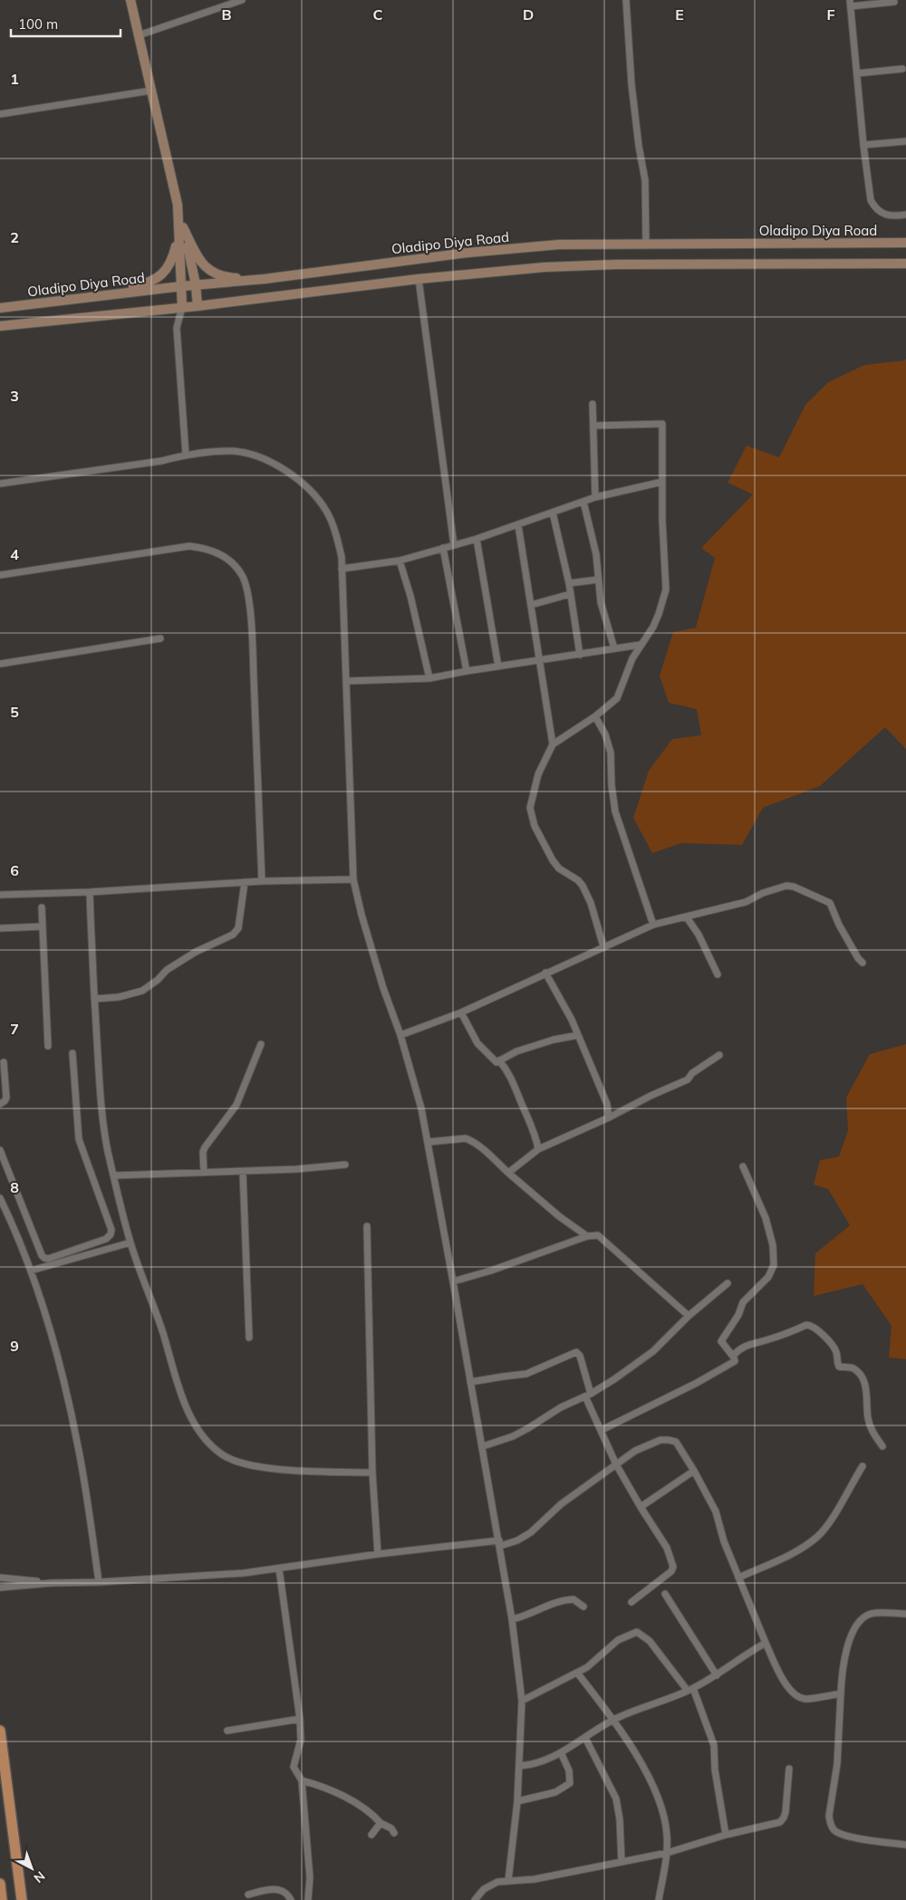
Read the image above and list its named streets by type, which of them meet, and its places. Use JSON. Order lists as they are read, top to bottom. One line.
{"streets":{"main road":["Oladipo Diya Road"]},"scale_bar":"100 m","north":"bottom right","grid":{"columns":["B","C","D","E","F"],"rows":["1","2","3","4","5","6","7","8","9"]}}
